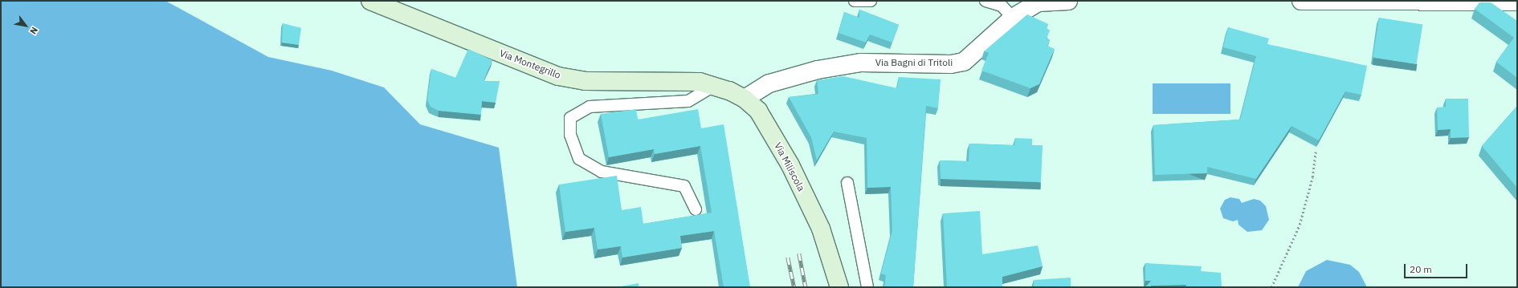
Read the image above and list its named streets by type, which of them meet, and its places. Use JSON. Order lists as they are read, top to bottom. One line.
{"streets":{"main road":["Via Montegrillo","Via Miliscola"],"street":["Via Bagni di Tritoli"]},"crossings":[["Via Bagni di Tritoli","Via Miliscola"],["Via Montegrillo","Via Miliscola"]],"scale_bar":"20 m","north":"bottom right"}
